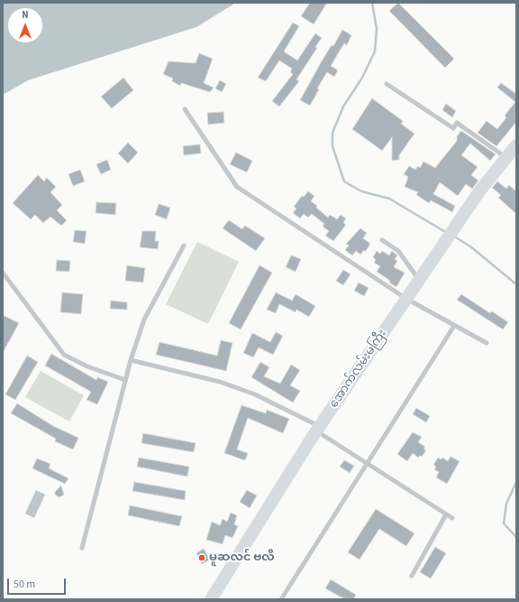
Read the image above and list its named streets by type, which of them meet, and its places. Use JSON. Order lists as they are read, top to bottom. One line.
{"streets":{"main road":["အောက်လမ်းမကြီး"]},"places":["မူဆလင် ဗလီ"],"scale_bar":"50 m","north":"top"}
